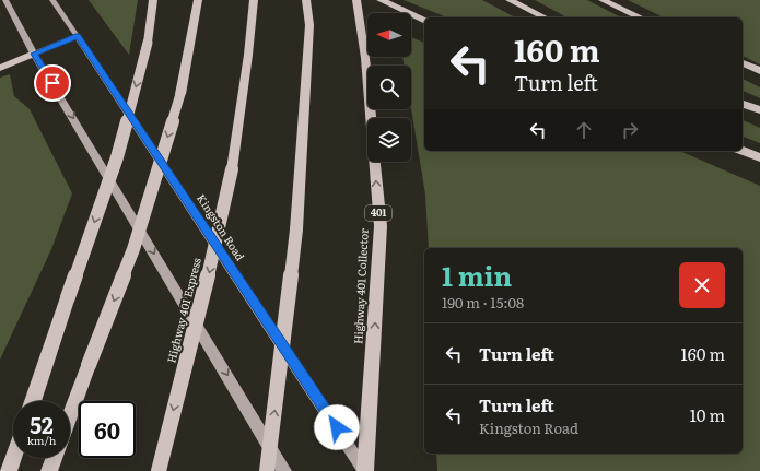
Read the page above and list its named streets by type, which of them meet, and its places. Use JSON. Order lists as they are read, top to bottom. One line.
{"streets":{"highway":["401","Highway 401 Collector","Highway 401 Express"],"main road":["Kingston Road"]},"crossings":[["Kingston Road","Highway 401 Collector"]],"north":"left","page":{"turn":["160 m","Turn left"],"heading":["1 min","190 m · 15:08"],"list":[{"name":"Turn left","value":"160 m"},{"name":"Turn left","note":"Kingston Road","value":"10 m"}],"speed":"52 km/h","limit":"60"}}
